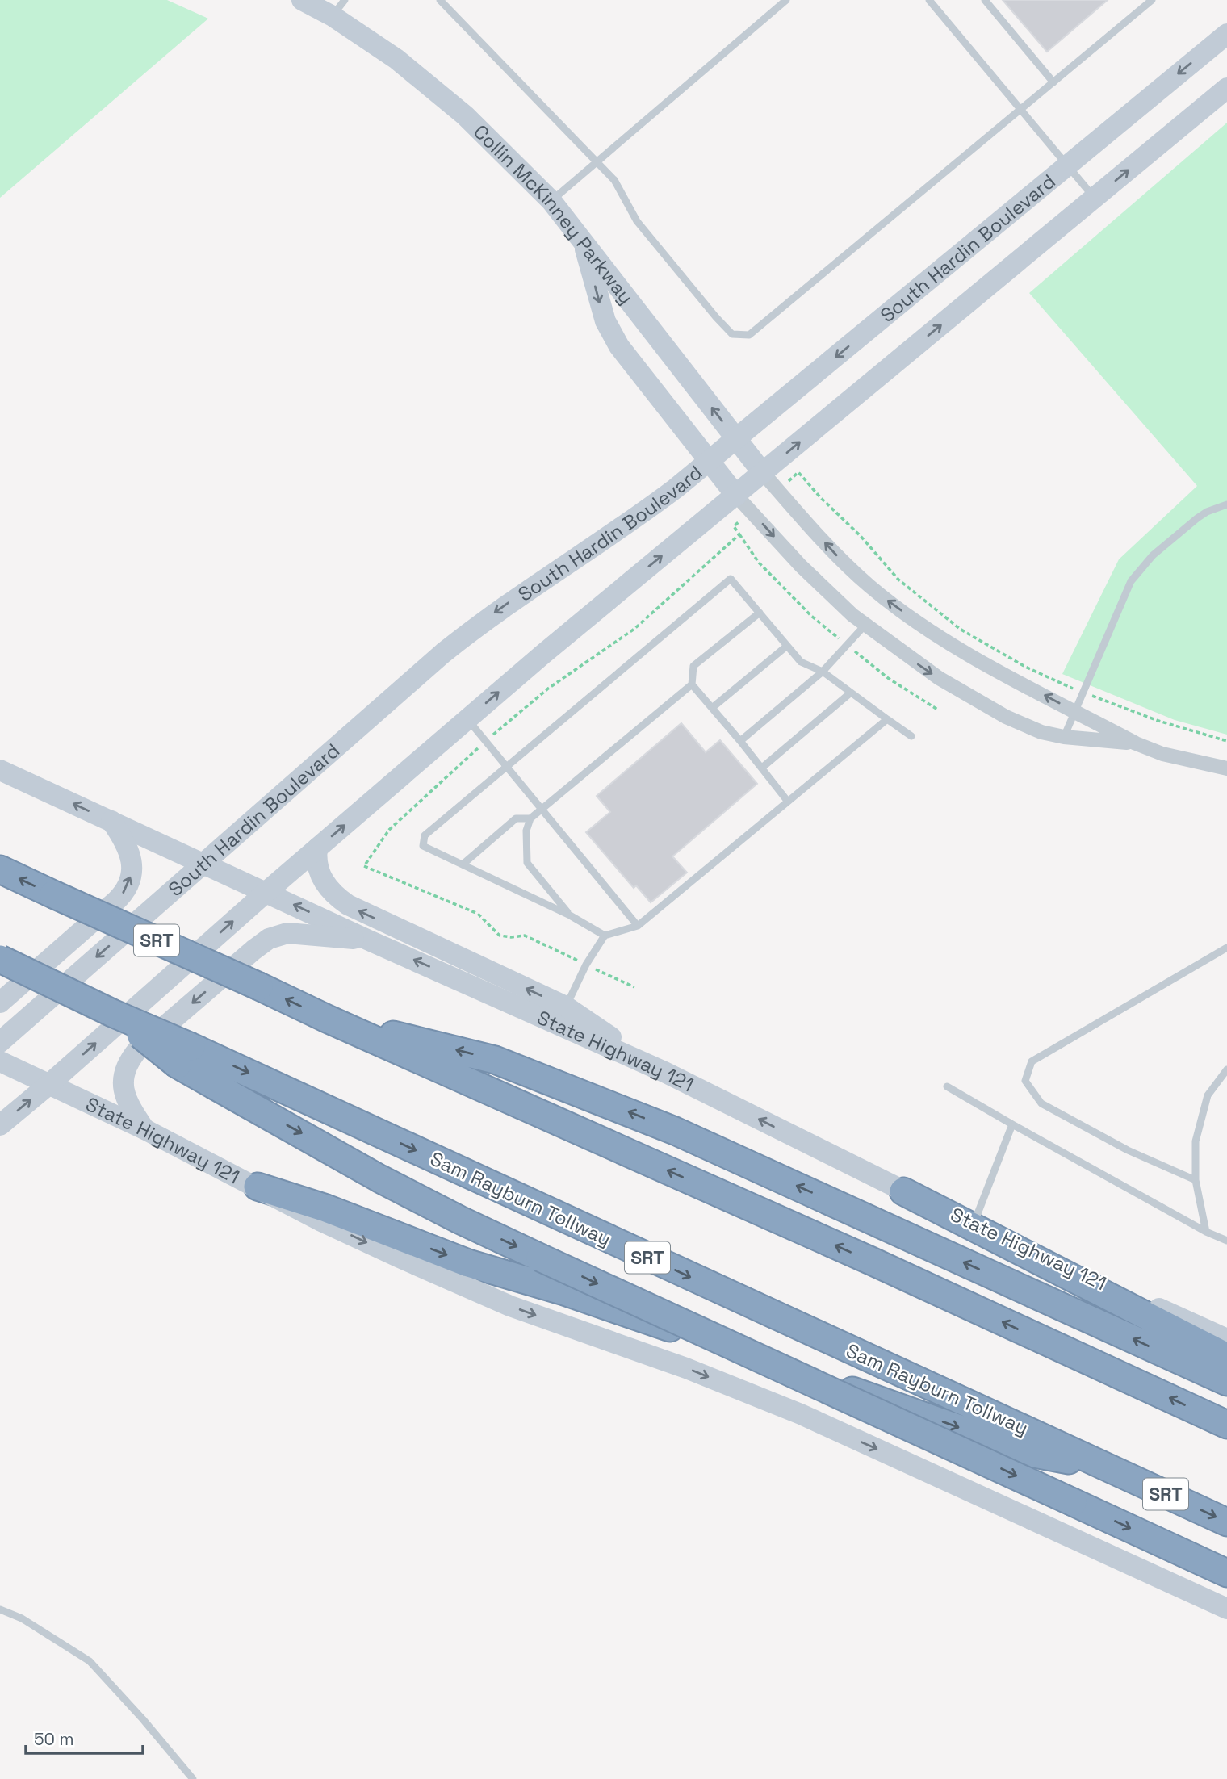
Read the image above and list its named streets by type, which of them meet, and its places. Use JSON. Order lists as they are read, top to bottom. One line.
{"streets":{"highway":["SRT","Sam Rayburn Tollway"],"main road":["Collin McKinney Parkway","South Hardin Boulevard","State Highway 121"]},"crossings":[["Collin McKinney Parkway","South Hardin Boulevard"],["South Hardin Boulevard","State Highway 121"]],"scale_bar":"50 m"}
